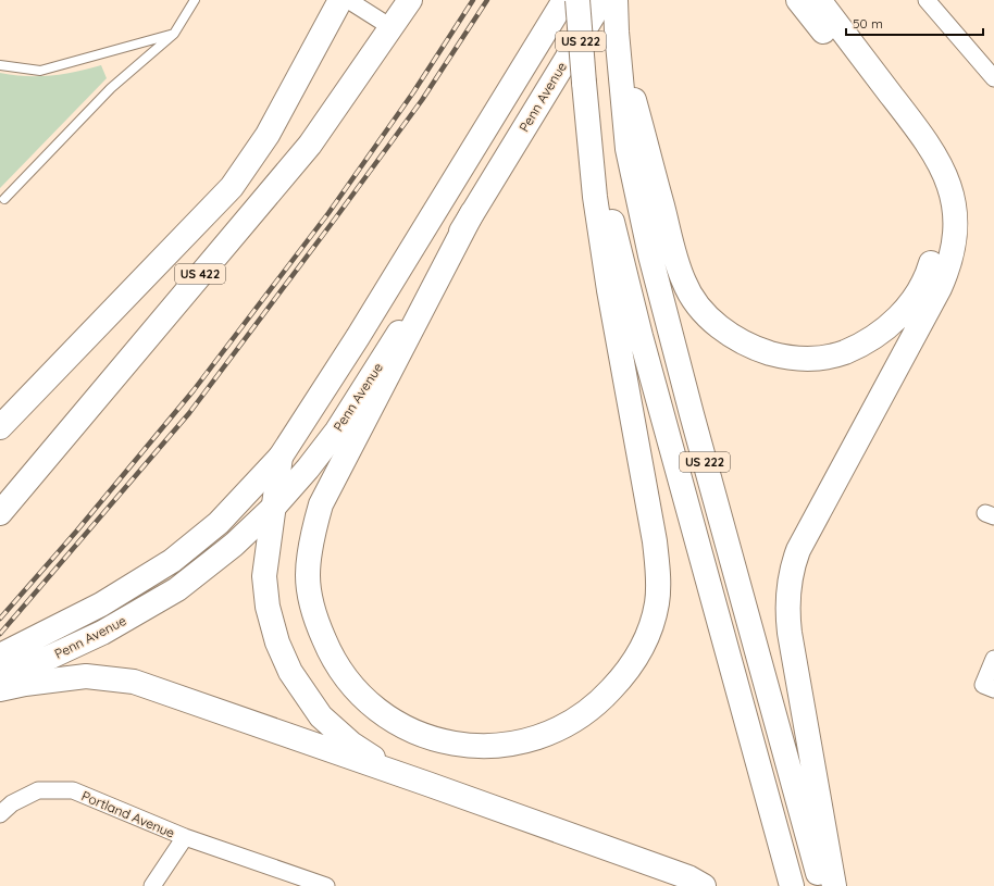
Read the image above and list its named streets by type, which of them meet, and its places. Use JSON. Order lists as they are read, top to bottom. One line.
{"streets":{"main road":["US 222","Penn Avenue","US 422"],"street":["Portland Avenue"]},"scale_bar":"50 m"}
